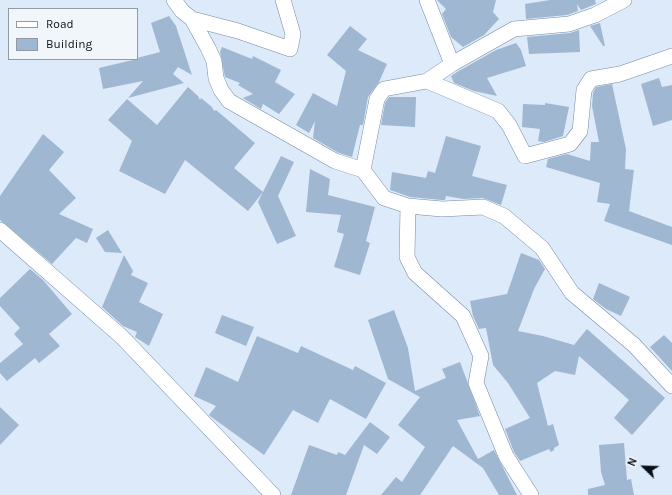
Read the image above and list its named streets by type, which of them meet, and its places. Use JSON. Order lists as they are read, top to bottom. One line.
{"legend":["Road","Building"],"north":"top left"}
